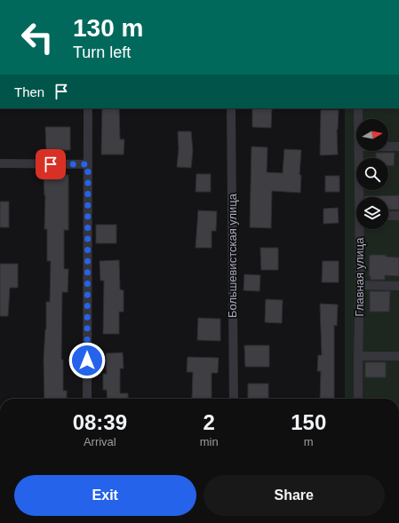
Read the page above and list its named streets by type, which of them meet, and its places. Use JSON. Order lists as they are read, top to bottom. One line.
{"streets":{"street":["Большевистская улица","Главная улица"]},"north":"right","page":{"turn":["130 m","Turn left"],"then":"Then","eta":["08:39","Arrival","2","min","150","m"],"buttons":["Exit","Share"]}}
